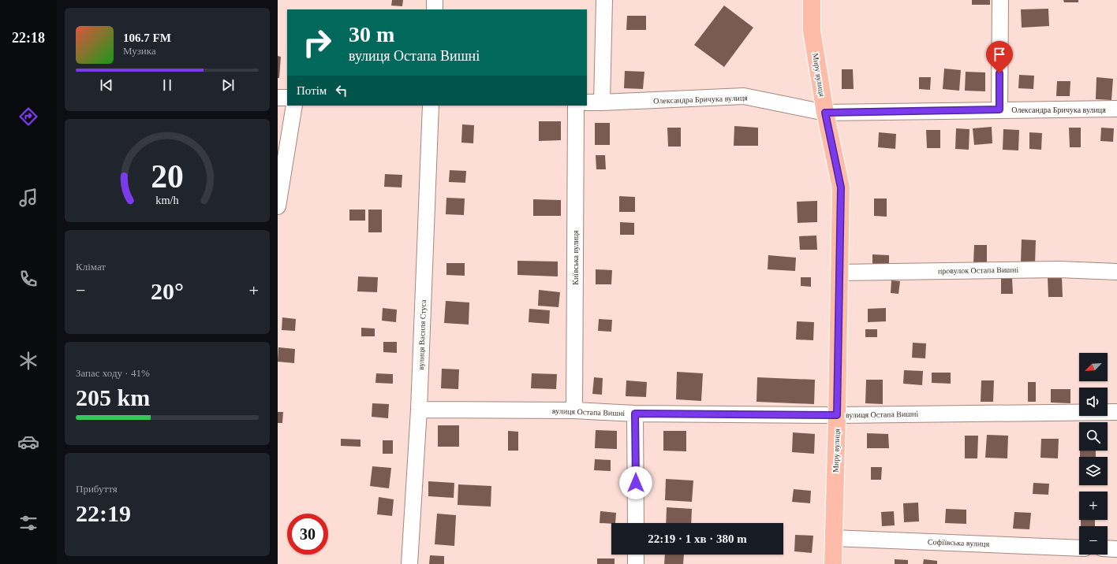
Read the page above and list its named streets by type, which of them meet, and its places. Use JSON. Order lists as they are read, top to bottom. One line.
{"streets":{"main road":["Миру вулиця"],"street":["Олександра Бричука вулиця","Київська вулиця","провулок Остапа Вишні","вулиця Василя Стуса","вулиця Остапа Вишні","Софіївська вулиця"]},"crossings":[["Миру вулиця","Олександра Бричука вулиця"],["Миру вулиця","провулок Остапа Вишні"],["Миру вулиця","вулиця Остапа Вишні"],["Миру вулиця","Софіївська вулиця"],["Київська вулиця","вулиця Остапа Вишні"],["вулиця Василя Стуса","вулиця Остапа Вишні"]],"north":"bottom left","page":{"tabs":"22:18","turn":["30 m","вулиця Остапа Вишні"],"song":["106.7 FM","Музика"],"then":"Потім","tile":["Клімат",["Запас ходу · 41%","205 km"],["Прибуття","22:19"]],"heat":["−","20°","+"],"map_buttons":["+","−"],"limit":"30","trip":"22:19 · 1 хв · 380 m","gauge":["20","km/h"]}}
